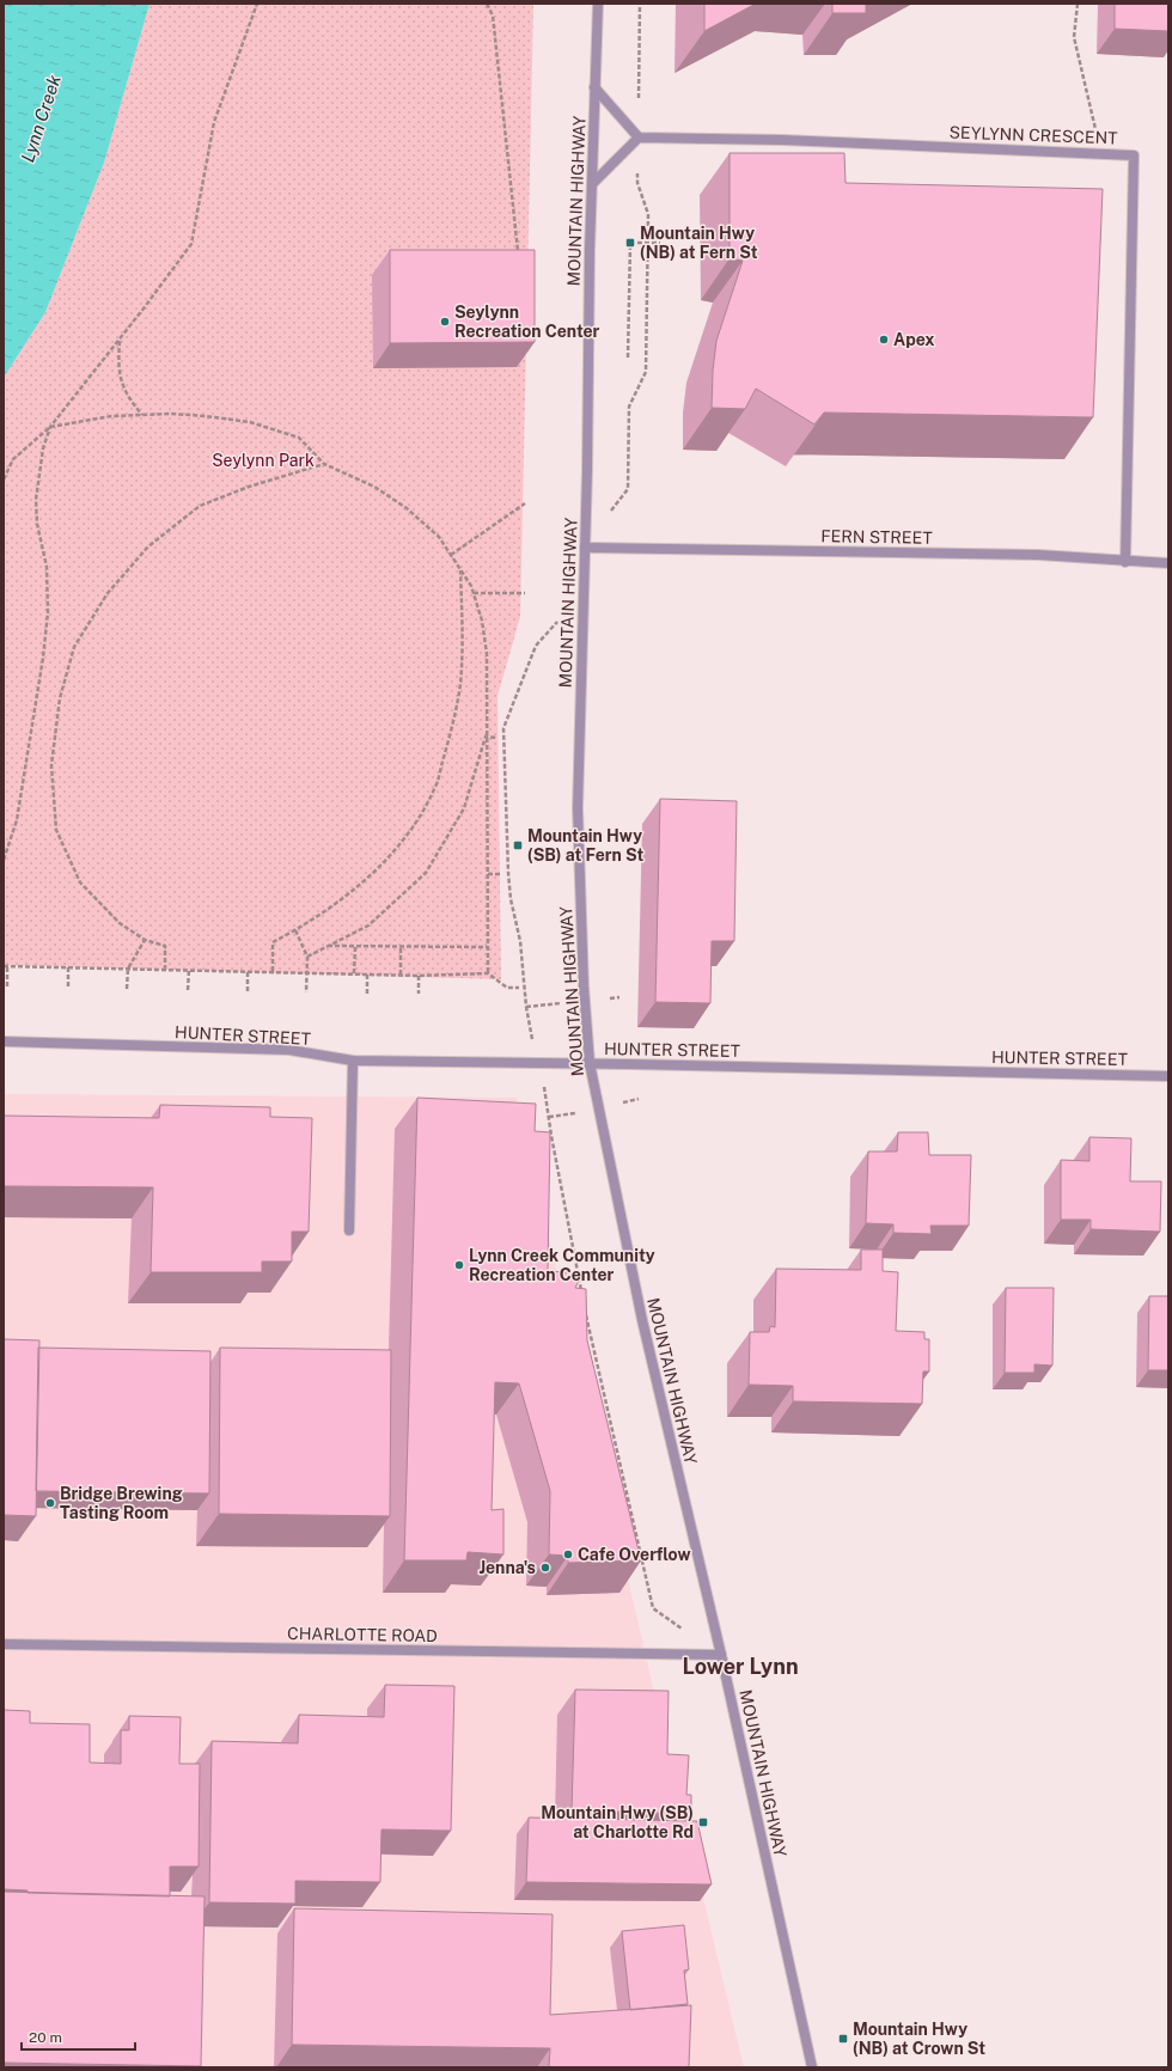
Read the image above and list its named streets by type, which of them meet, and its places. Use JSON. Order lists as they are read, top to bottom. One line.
{"streets":{"street":["SEYLYNN CRESCENT","MOUNTAIN HIGHWAY","FERN STREET","HUNTER STREET","CHARLOTTE ROAD"]},"crossings":[["SEYLYNN CRESCENT","FERN STREET"],["MOUNTAIN HIGHWAY","FERN STREET"],["MOUNTAIN HIGHWAY","HUNTER STREET"],["MOUNTAIN HIGHWAY","CHARLOTTE ROAD"]],"districts":["Lower Lynn"],"water":["Lynn Creek"],"parks":["Seylynn Park"],"places":{"transit":["Mountain Hwy (NB) at Fern St","Mountain Hwy (SB) at Fern St","Mountain Hwy (SB) at Charlotte Rd","Mountain Hwy (NB) at Crown St"],"other":["Seylynn Recreation Center","Apex","Lynn Creek Community Recreation Center","Bridge Brewing Tasting Room","Cafe Overflow","Jenna's"]},"scale_bar":"20 m"}
